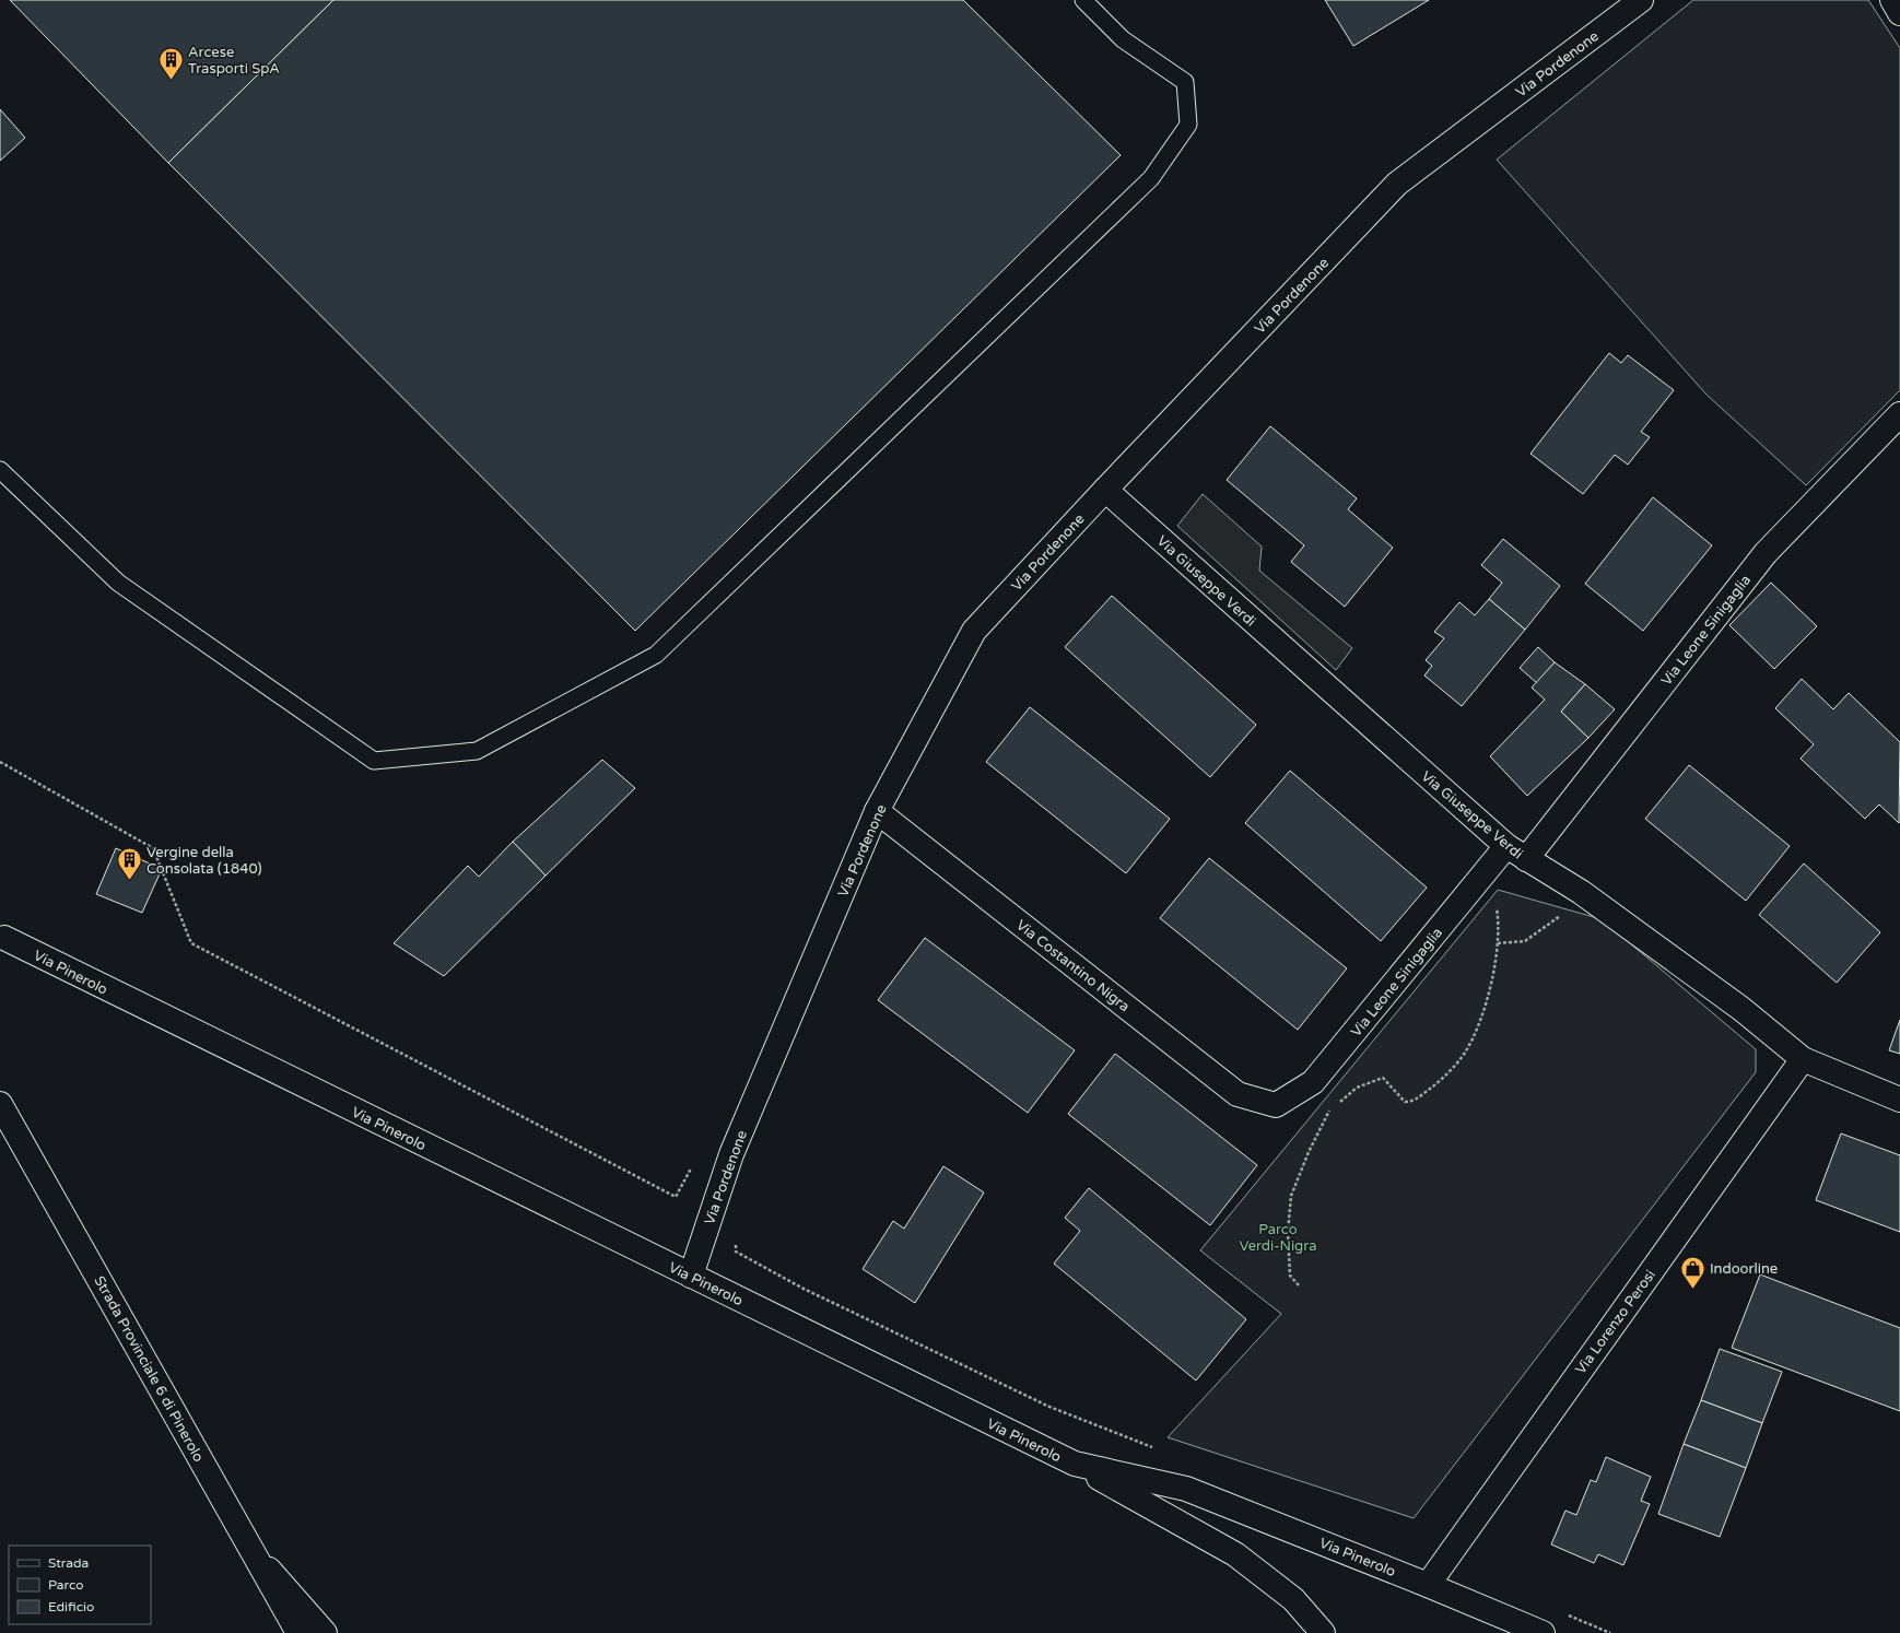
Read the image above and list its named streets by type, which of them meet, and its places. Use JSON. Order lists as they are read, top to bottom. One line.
{"streets":{"street":["Via Pordenone","Via Giuseppe Verdi","Via Leone Sinigaglia","Via Costantino Nigra","Via Pinerolo","Via Lorenzo Perosi","Strada Provinciale 6 di Pinerolo"]},"crossings":[["Via Pordenone","Via Giuseppe Verdi"],["Via Pordenone","Via Costantino Nigra"],["Via Pordenone","Via Pinerolo"],["Via Giuseppe Verdi","Via Leone Sinigaglia"],["Via Giuseppe Verdi","Via Lorenzo Perosi"],["Via Leone Sinigaglia","Via Costantino Nigra"],["Via Pinerolo","Via Lorenzo Perosi"]],"parks":["Parco Verdi-Nigra"],"places":{"building":["Arcese Trasporti SpA","Vergine della Consolata (1840)"],"shop":["Indoorline"]},"legend":["Strada","Parco","Edificio"]}
